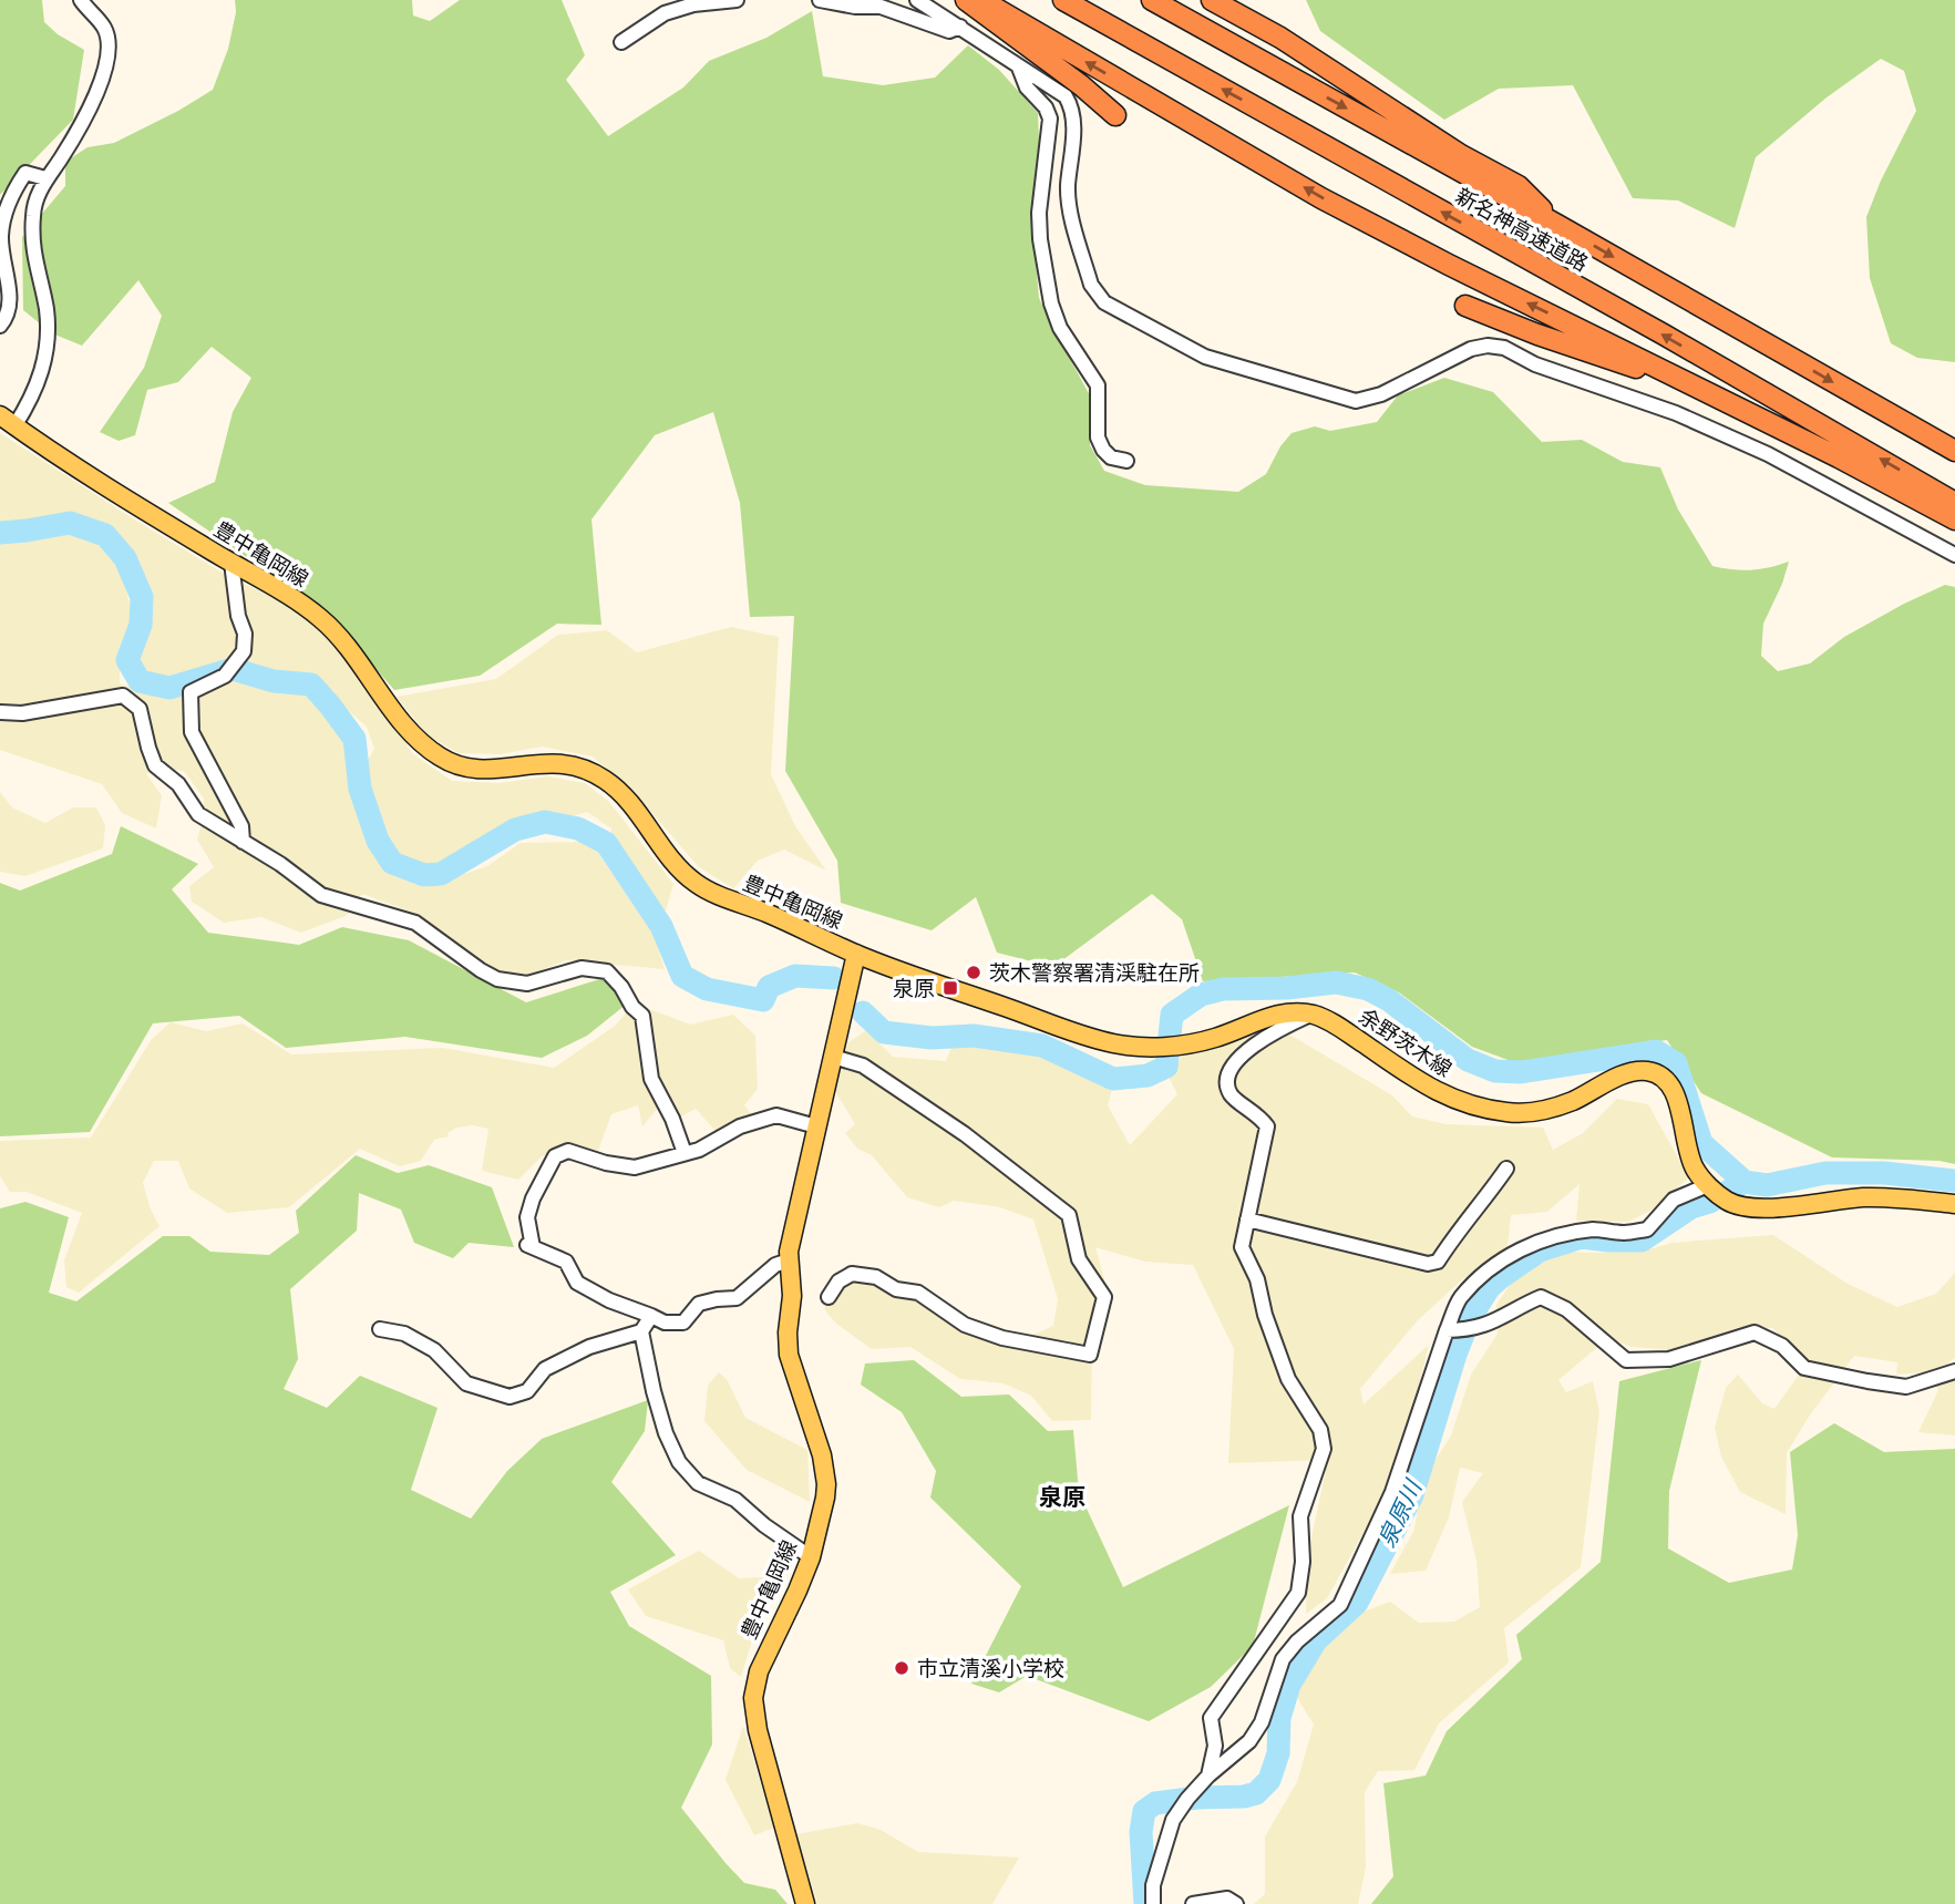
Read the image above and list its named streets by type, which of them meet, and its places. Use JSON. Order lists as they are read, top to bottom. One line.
{"streets":{"highway":["新名神高速道路"],"main road":["豊中亀岡線","余野茨木線"]},"crossings":[["豊中亀岡線","余野茨木線"]],"districts":["泉原"],"water":["泉原川"],"places":{"other":["茨木警察署清渓駐在所","市立清溪小学校"],"transit":["泉原"]}}
